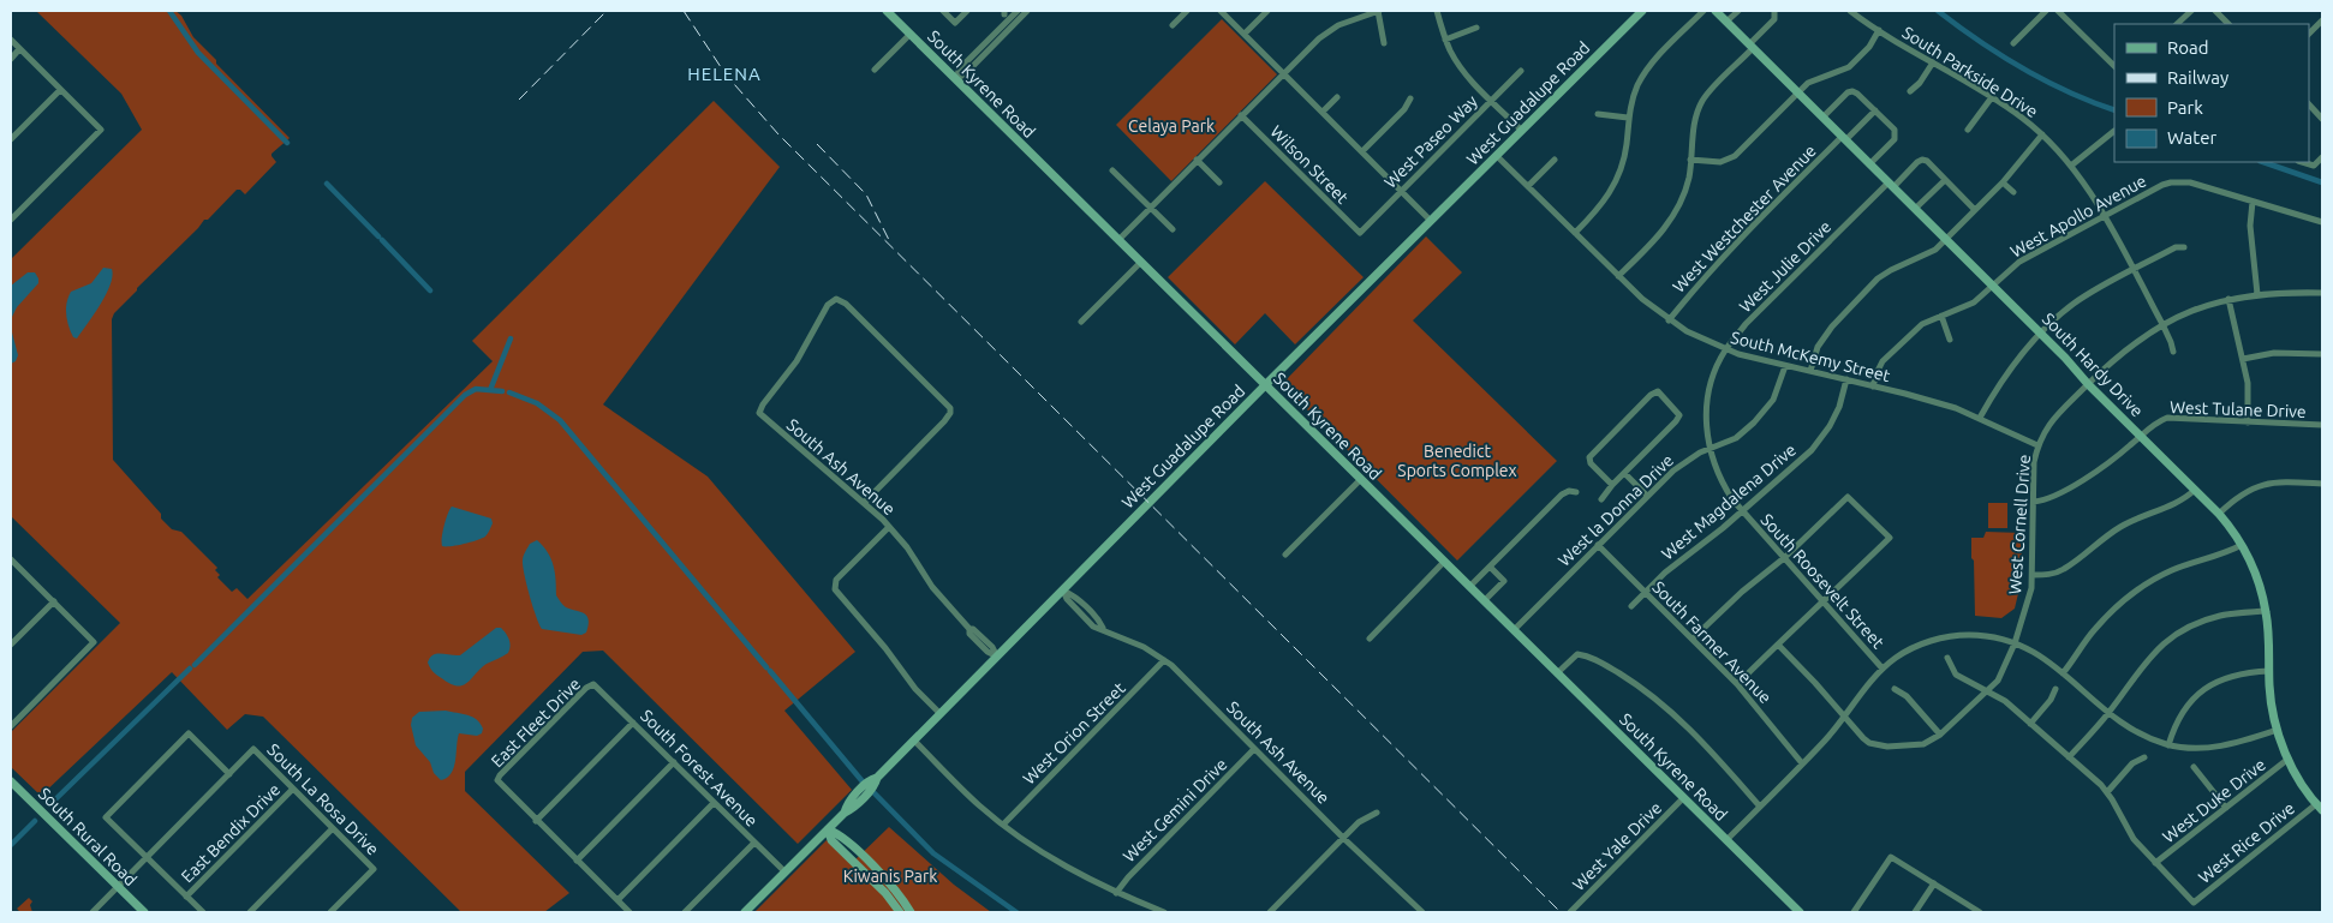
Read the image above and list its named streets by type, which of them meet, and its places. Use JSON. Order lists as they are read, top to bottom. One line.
{"streets":{"main road":["South Kyrene Road","West Guadalupe Road","South Hardy Drive","South Rural Road"],"street":["South Parkside Drive","West Paseo Way","Wilson Street","West Apollo Avenue","West Westchester Avenue","West Julie Drive","South McKemy Street","West Tulane Drive","South Ash Avenue","West Magdalena Drive","West la Donna Drive","West Cornell Drive","South Roosevelt Street","South Farmer Avenue","East Fleet Drive","West Orion Street","South Forest Avenue","South La Rosa Drive","West Duke Drive","West Gemini Drive","East Bendix Drive","West Rice Drive","West Yale Drive"]},"crossings":[["South Parkside Drive","West Apollo Avenue"],["South Parkside Drive","West Cornell Drive"],["South Kyrene Road","West Guadalupe Road"],["South Kyrene Road","West la Donna Drive"],["South Kyrene Road","West Yale Drive"],["West Guadalupe Road","South McKemy Street"],["West Guadalupe Road","South Ash Avenue"],["West Guadalupe Road","South Forest Avenue"],["West Paseo Way","Wilson Street"],["West Apollo Avenue","South McKemy Street"],["West Apollo Avenue","South Hardy Drive"],["West Westchester Avenue","South McKemy Street"],["West Westchester Avenue","South Hardy Drive"],["West Julie Drive","South McKemy Street"],["West Julie Drive","South Hardy Drive"],["West Julie Drive","West la Donna Drive"],["West Julie Drive","South Roosevelt Street"],["South McKemy Street","West Magdalena Drive"],["South McKemy Street","West la Donna Drive"],["South McKemy Street","West Cornell Drive"],["South Hardy Drive","West Tulane Drive"],["South Hardy Drive","West Cornell Drive"],["South Hardy Drive","West Duke Drive"],["South Hardy Drive","West Rice Drive"],["West Tulane Drive","West Cornell Drive"],["South Ash Avenue","West Orion Street"],["South Ash Avenue","West Gemini Drive"],["West Magdalena Drive","South Roosevelt Street"],["West Magdalena Drive","South Farmer Avenue"],["West la Donna Drive","South Roosevelt Street"],["West la Donna Drive","South Farmer Avenue"],["East Fleet Drive","South Forest Avenue"],["South La Rosa Drive","East Bendix Drive"],["West Duke Drive","West Rice Drive"]],"districts":["HELENA"],"parks":["Celaya Park","Benedict Sports Complex","Kiwanis Park"],"legend":["Road","Railway","Park","Water"]}
